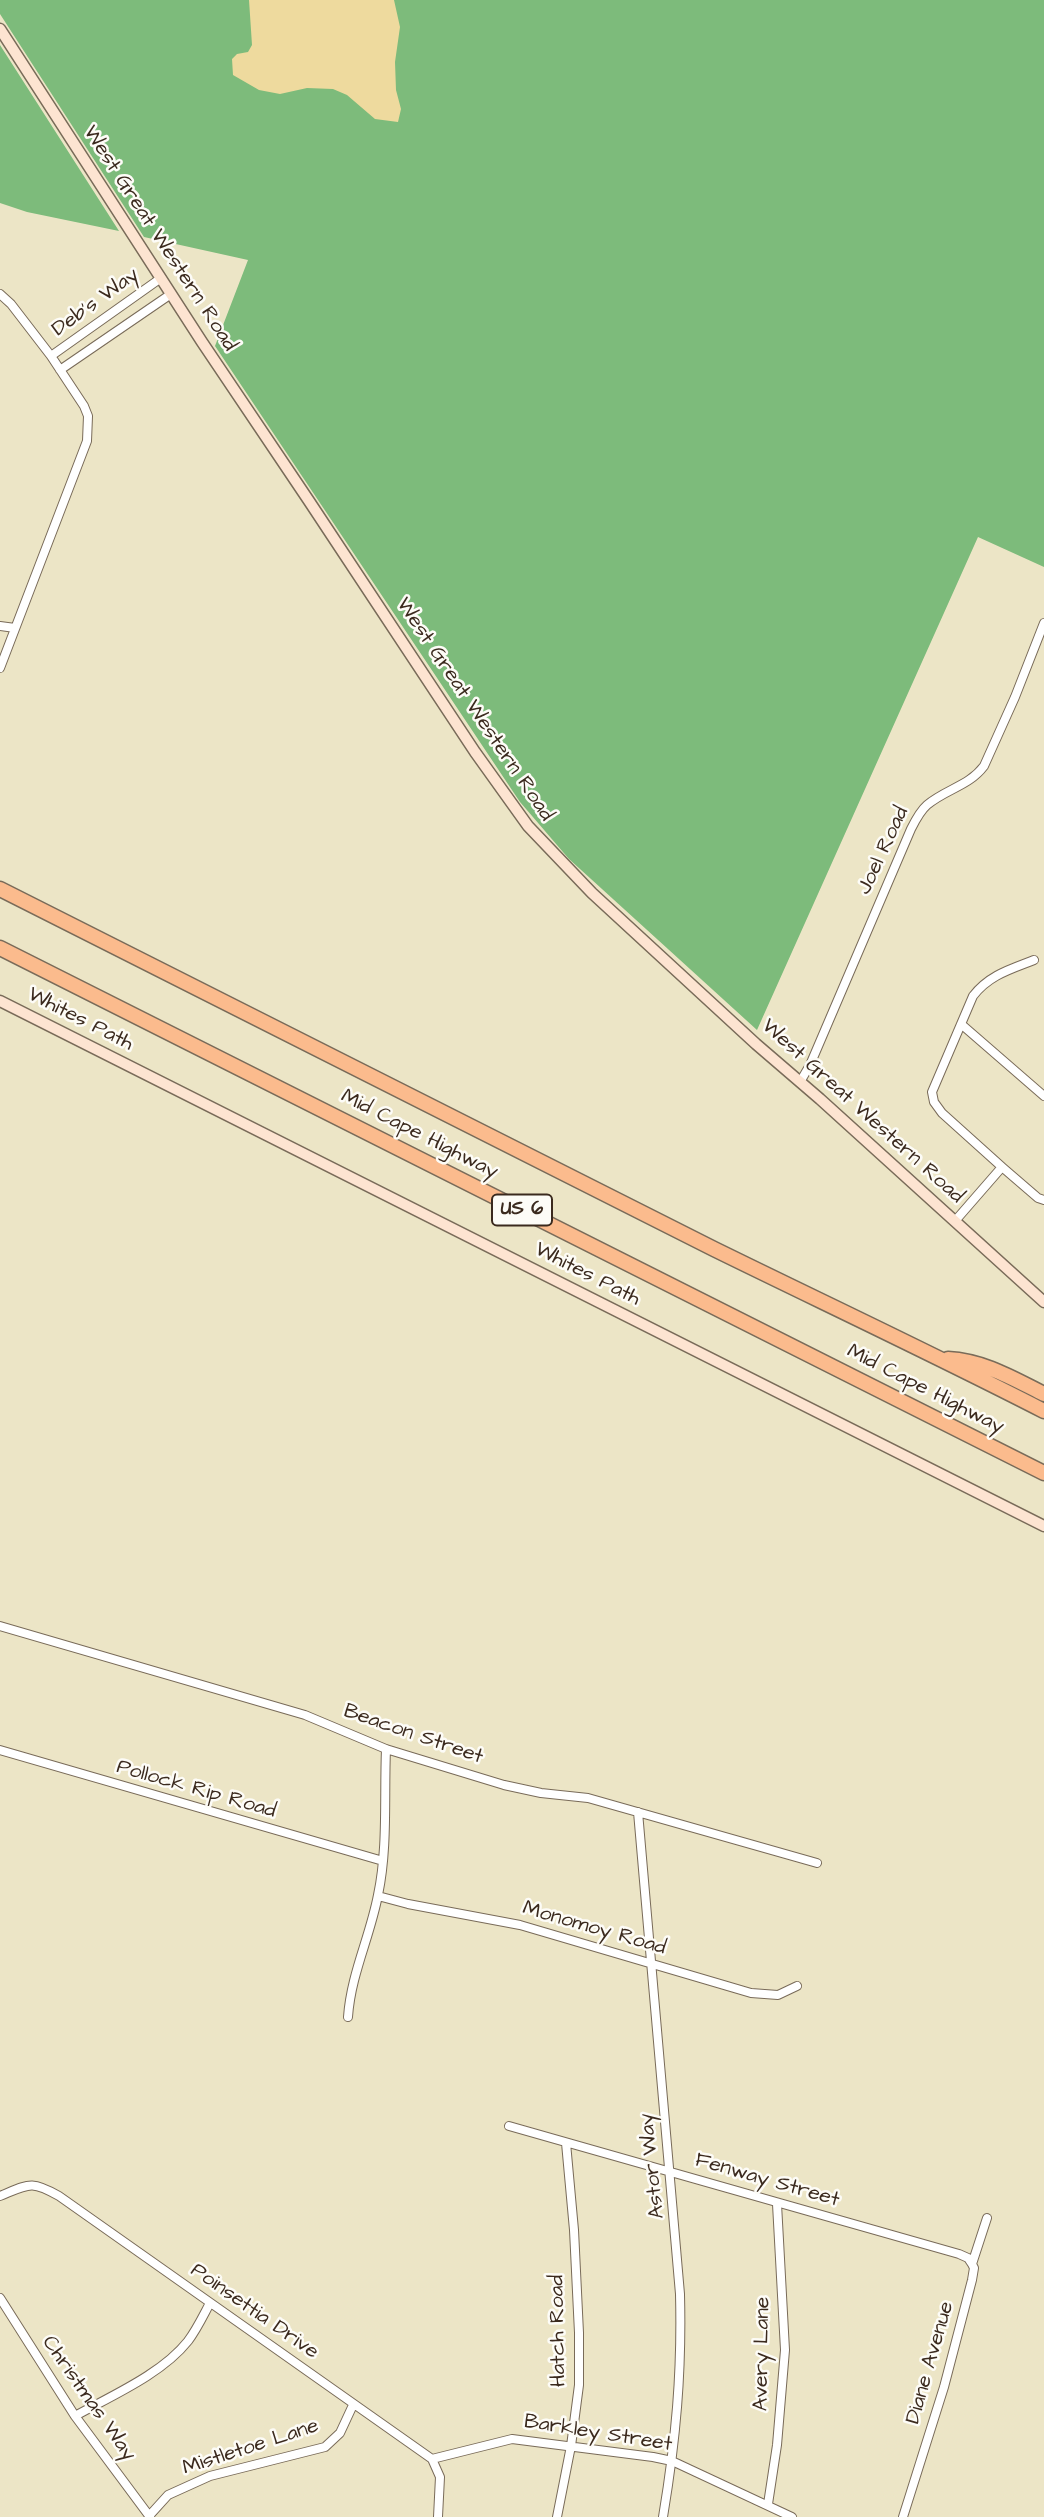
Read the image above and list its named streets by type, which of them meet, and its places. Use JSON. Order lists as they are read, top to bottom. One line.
{"streets":{"highway":["Mid Cape Highway","US 6"],"street":["West Great Western Road","Deb's Way","Joel Road","Whites Path","Beacon Street","Pollock Rip Road","Monomoy Road","Astor Way","Fenway Street","Poinsettia Drive","Hatch Road","Avery Lane","Diane Avenue","Christmas Way","Barkley Street","Mistletoe Lane"]},"crossings":[["West Great Western Road","Deb's Way"],["West Great Western Road","Joel Road"],["Beacon Street","Astor Way"],["Monomoy Road","Astor Way"],["Astor Way","Fenway Street"],["Astor Way","Barkley Street"],["Fenway Street","Hatch Road"],["Fenway Street","Avery Lane"],["Fenway Street","Diane Avenue"],["Poinsettia Drive","Barkley Street"],["Poinsettia Drive","Mistletoe Lane"],["Hatch Road","Barkley Street"],["Avery Lane","Barkley Street"],["Christmas Way","Mistletoe Lane"]]}
